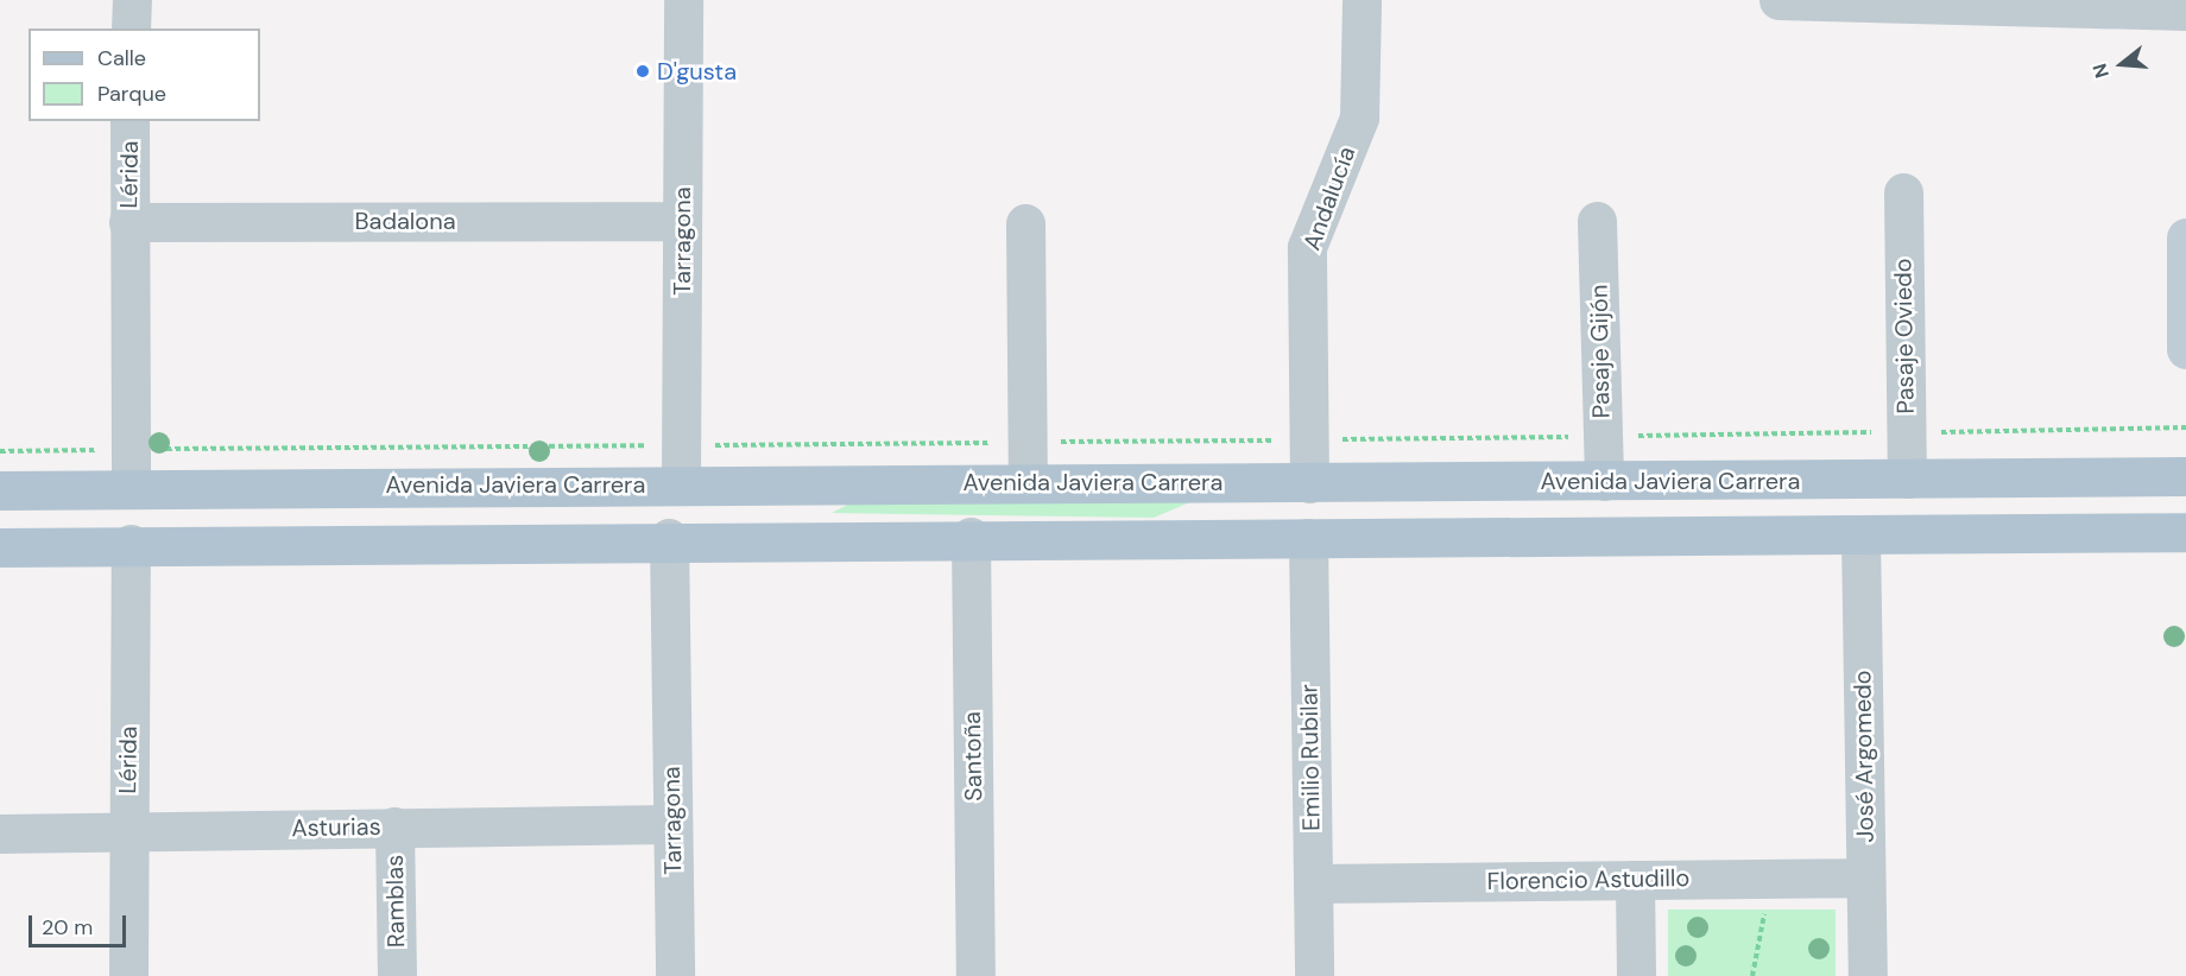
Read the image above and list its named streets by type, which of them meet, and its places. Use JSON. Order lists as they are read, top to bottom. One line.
{"streets":{"main road":["Avenida Javiera Carrera"],"street":["Lérida","Andalucía","Badalona","Tarragona","Pasaje Oviedo","Pasaje Gijón","Santoña","José Argomedo","Emilio Rubilar","Asturias","Florencio Astudillo","Ramblas"]},"crossings":[["Lérida","Badalona"],["Lérida","Avenida Javiera Carrera"],["Lérida","Asturias"],["Andalucía","Avenida Javiera Carrera"],["Badalona","Tarragona"],["Tarragona","Avenida Javiera Carrera"],["Tarragona","Asturias"],["Pasaje Oviedo","Avenida Javiera Carrera"],["Pasaje Gijón","Avenida Javiera Carrera"],["José Argomedo","Florencio Astudillo"],["Emilio Rubilar","Florencio Astudillo"],["Asturias","Ramblas"]],"places":["D'gusta"],"legend":["Calle","Parque"],"scale_bar":"20 m","north":"left"}
